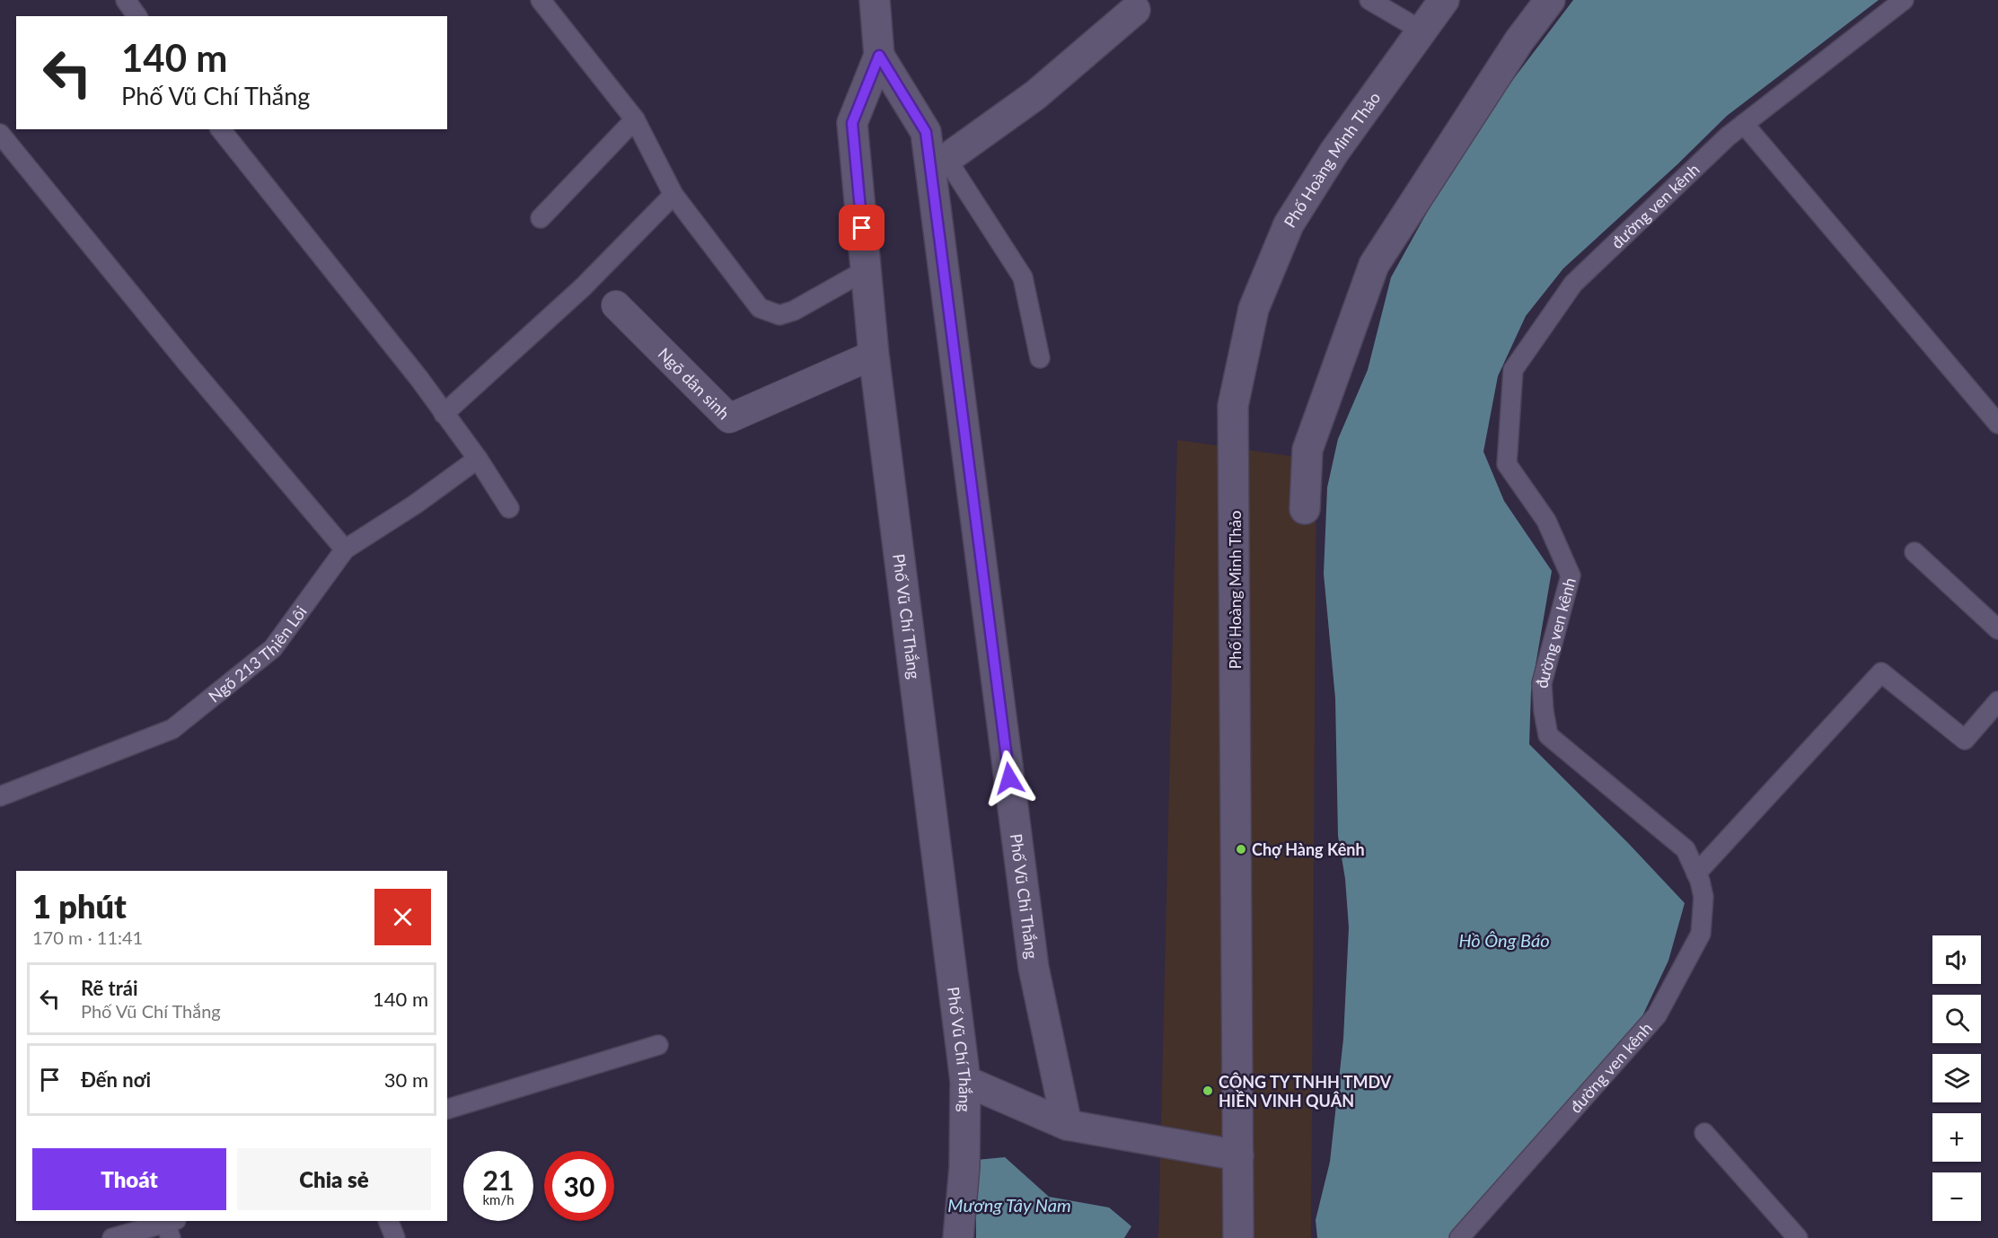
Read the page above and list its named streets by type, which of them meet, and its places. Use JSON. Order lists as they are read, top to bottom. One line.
{"streets":{"street":["Phố Hoàng Minh Thảo","Ngõ dân sinh","Phố Vũ Chí Thắng","Phố Vũ Chi Thắng"],"lane":["đường ven kênh","Ngõ 213 Thiên Lôi"]},"crossings":[["Ngõ dân sinh","Phố Vũ Chí Thắng"],["Phố Vũ Chí Thắng","Phố Vũ Chi Thắng"]],"water":["Hồ Ông Báo","Mương Tây Nam"],"places":["Chợ Hàng Kênh","CÔNG TY TNHH TMDV HIỀN VINH QUÂN"],"page":{"turn":["140 m","Phố Vũ Chí Thắng"],"heading":["1 phút","170 m · 11:41"],"map_buttons":["+","−"],"list":[{"name":"Rẽ trái","note":"Phố Vũ Chí Thắng","value":"140 m"},{"name":"Đến nơi","value":"30 m"}],"buttons":["Thoát","Chia sẻ"],"speed":"21 km/h","limit":"30"}}
